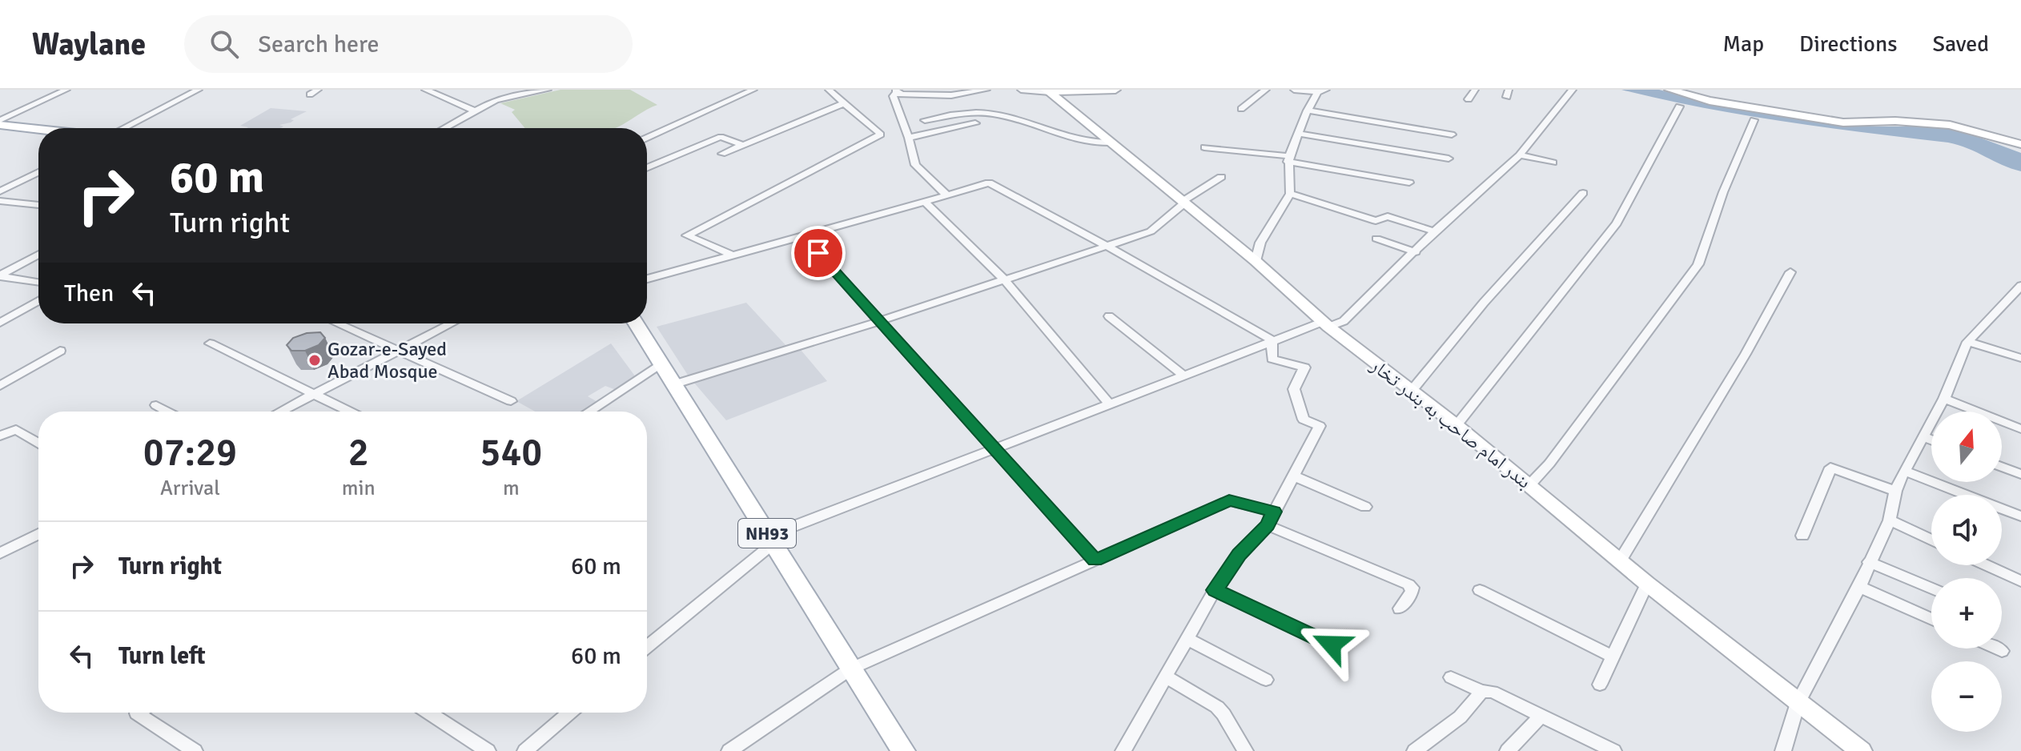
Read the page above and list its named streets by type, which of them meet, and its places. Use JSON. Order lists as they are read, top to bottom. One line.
{"streets":{"main road":["بندر امام صاحب به بندر تخار","NH93"]},"places":["Gozar-e-Sayed Abad Mosque"],"north":"top","page":{"header":"Waylane","search":"Search here","nav":["Map","Directions","Saved"],"turn":["60 m","Turn right"],"then":"Then","map_buttons":["+","−"],"eta":["07:29","Arrival","2","min","540","m"],"list":[{"name":"Turn right","value":"60 m"},{"name":"Turn left","value":"60 m"}]}}
